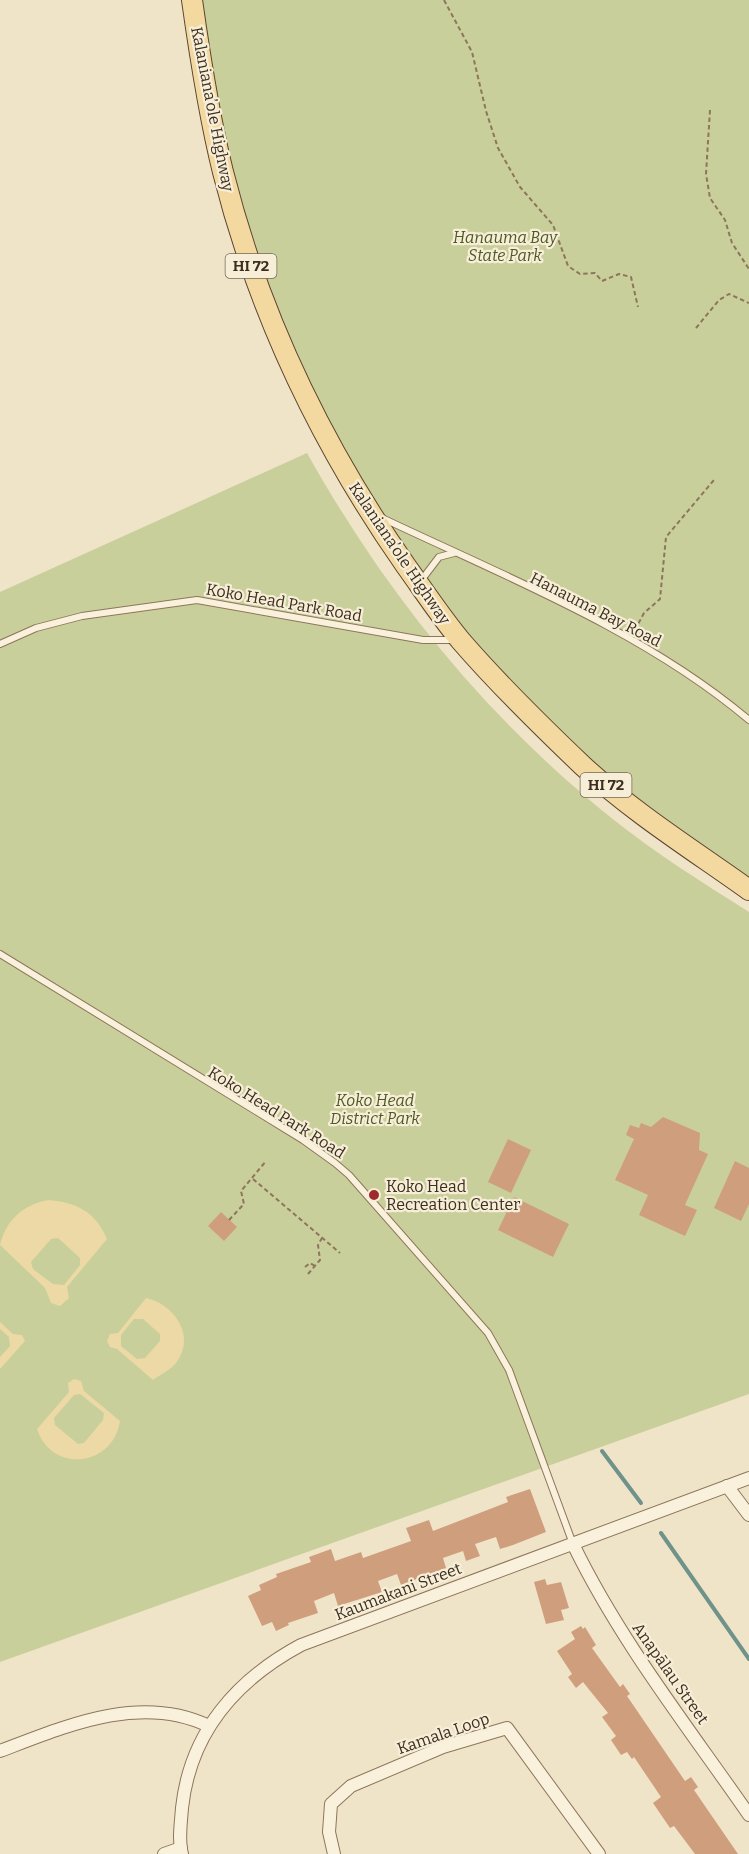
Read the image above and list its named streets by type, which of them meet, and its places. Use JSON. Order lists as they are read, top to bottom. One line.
{"streets":{"main road":["Kalaniana’ole Highway","HI 72"],"street":["Kaumakani Street","Anapālau Street","Kamala Loop"],"lane":["Koko Head Park Road","Hanauma Bay Road"]},"crossings":[["Kalaniana’ole Highway","Koko Head Park Road"],["Kalaniana’ole Highway","Hanauma Bay Road"],["Koko Head Park Road","Kaumakani Street"],["Koko Head Park Road","Anapālau Street"],["Kaumakani Street","Anapālau Street"]],"parks":["Hanauma Bay State Park","Koko Head District Park"],"places":["Koko Head Recreation Center"]}
